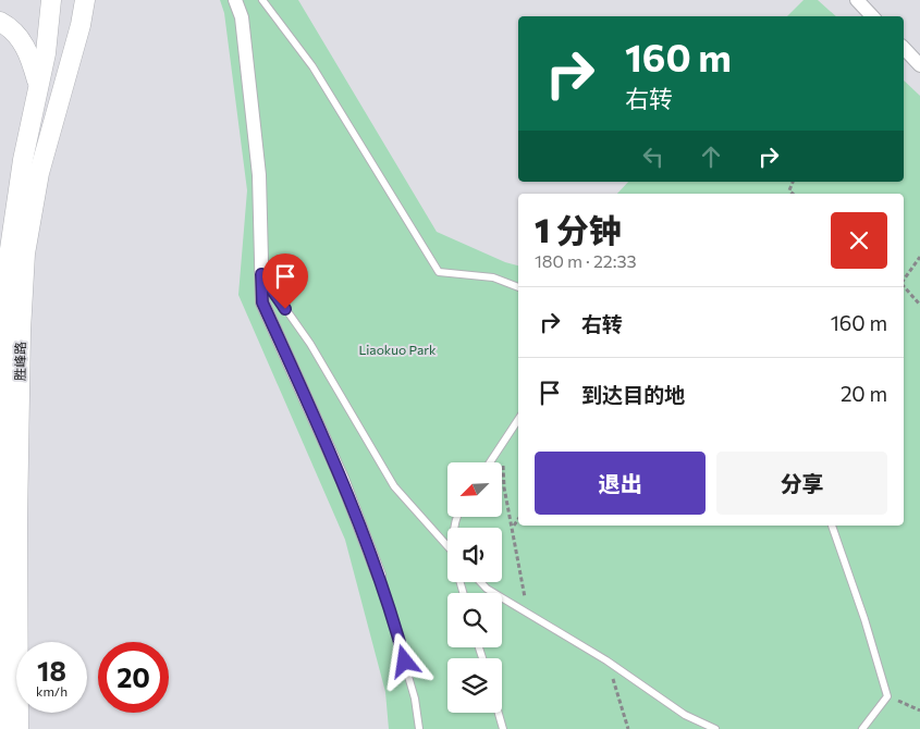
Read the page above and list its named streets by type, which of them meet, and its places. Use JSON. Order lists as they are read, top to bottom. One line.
{"streets":{"main road":["胜峰路"]},"parks":["Liaokuo Park"],"north":"bottom left","page":{"turn":["160 m","右转"],"heading":["1 分钟","180 m · 22:33"],"list":[{"name":"右转","value":"160 m"},{"name":"到达目的地","value":"20 m"}],"buttons":["退出","分享"],"speed":"18 km/h","limit":"20"}}
